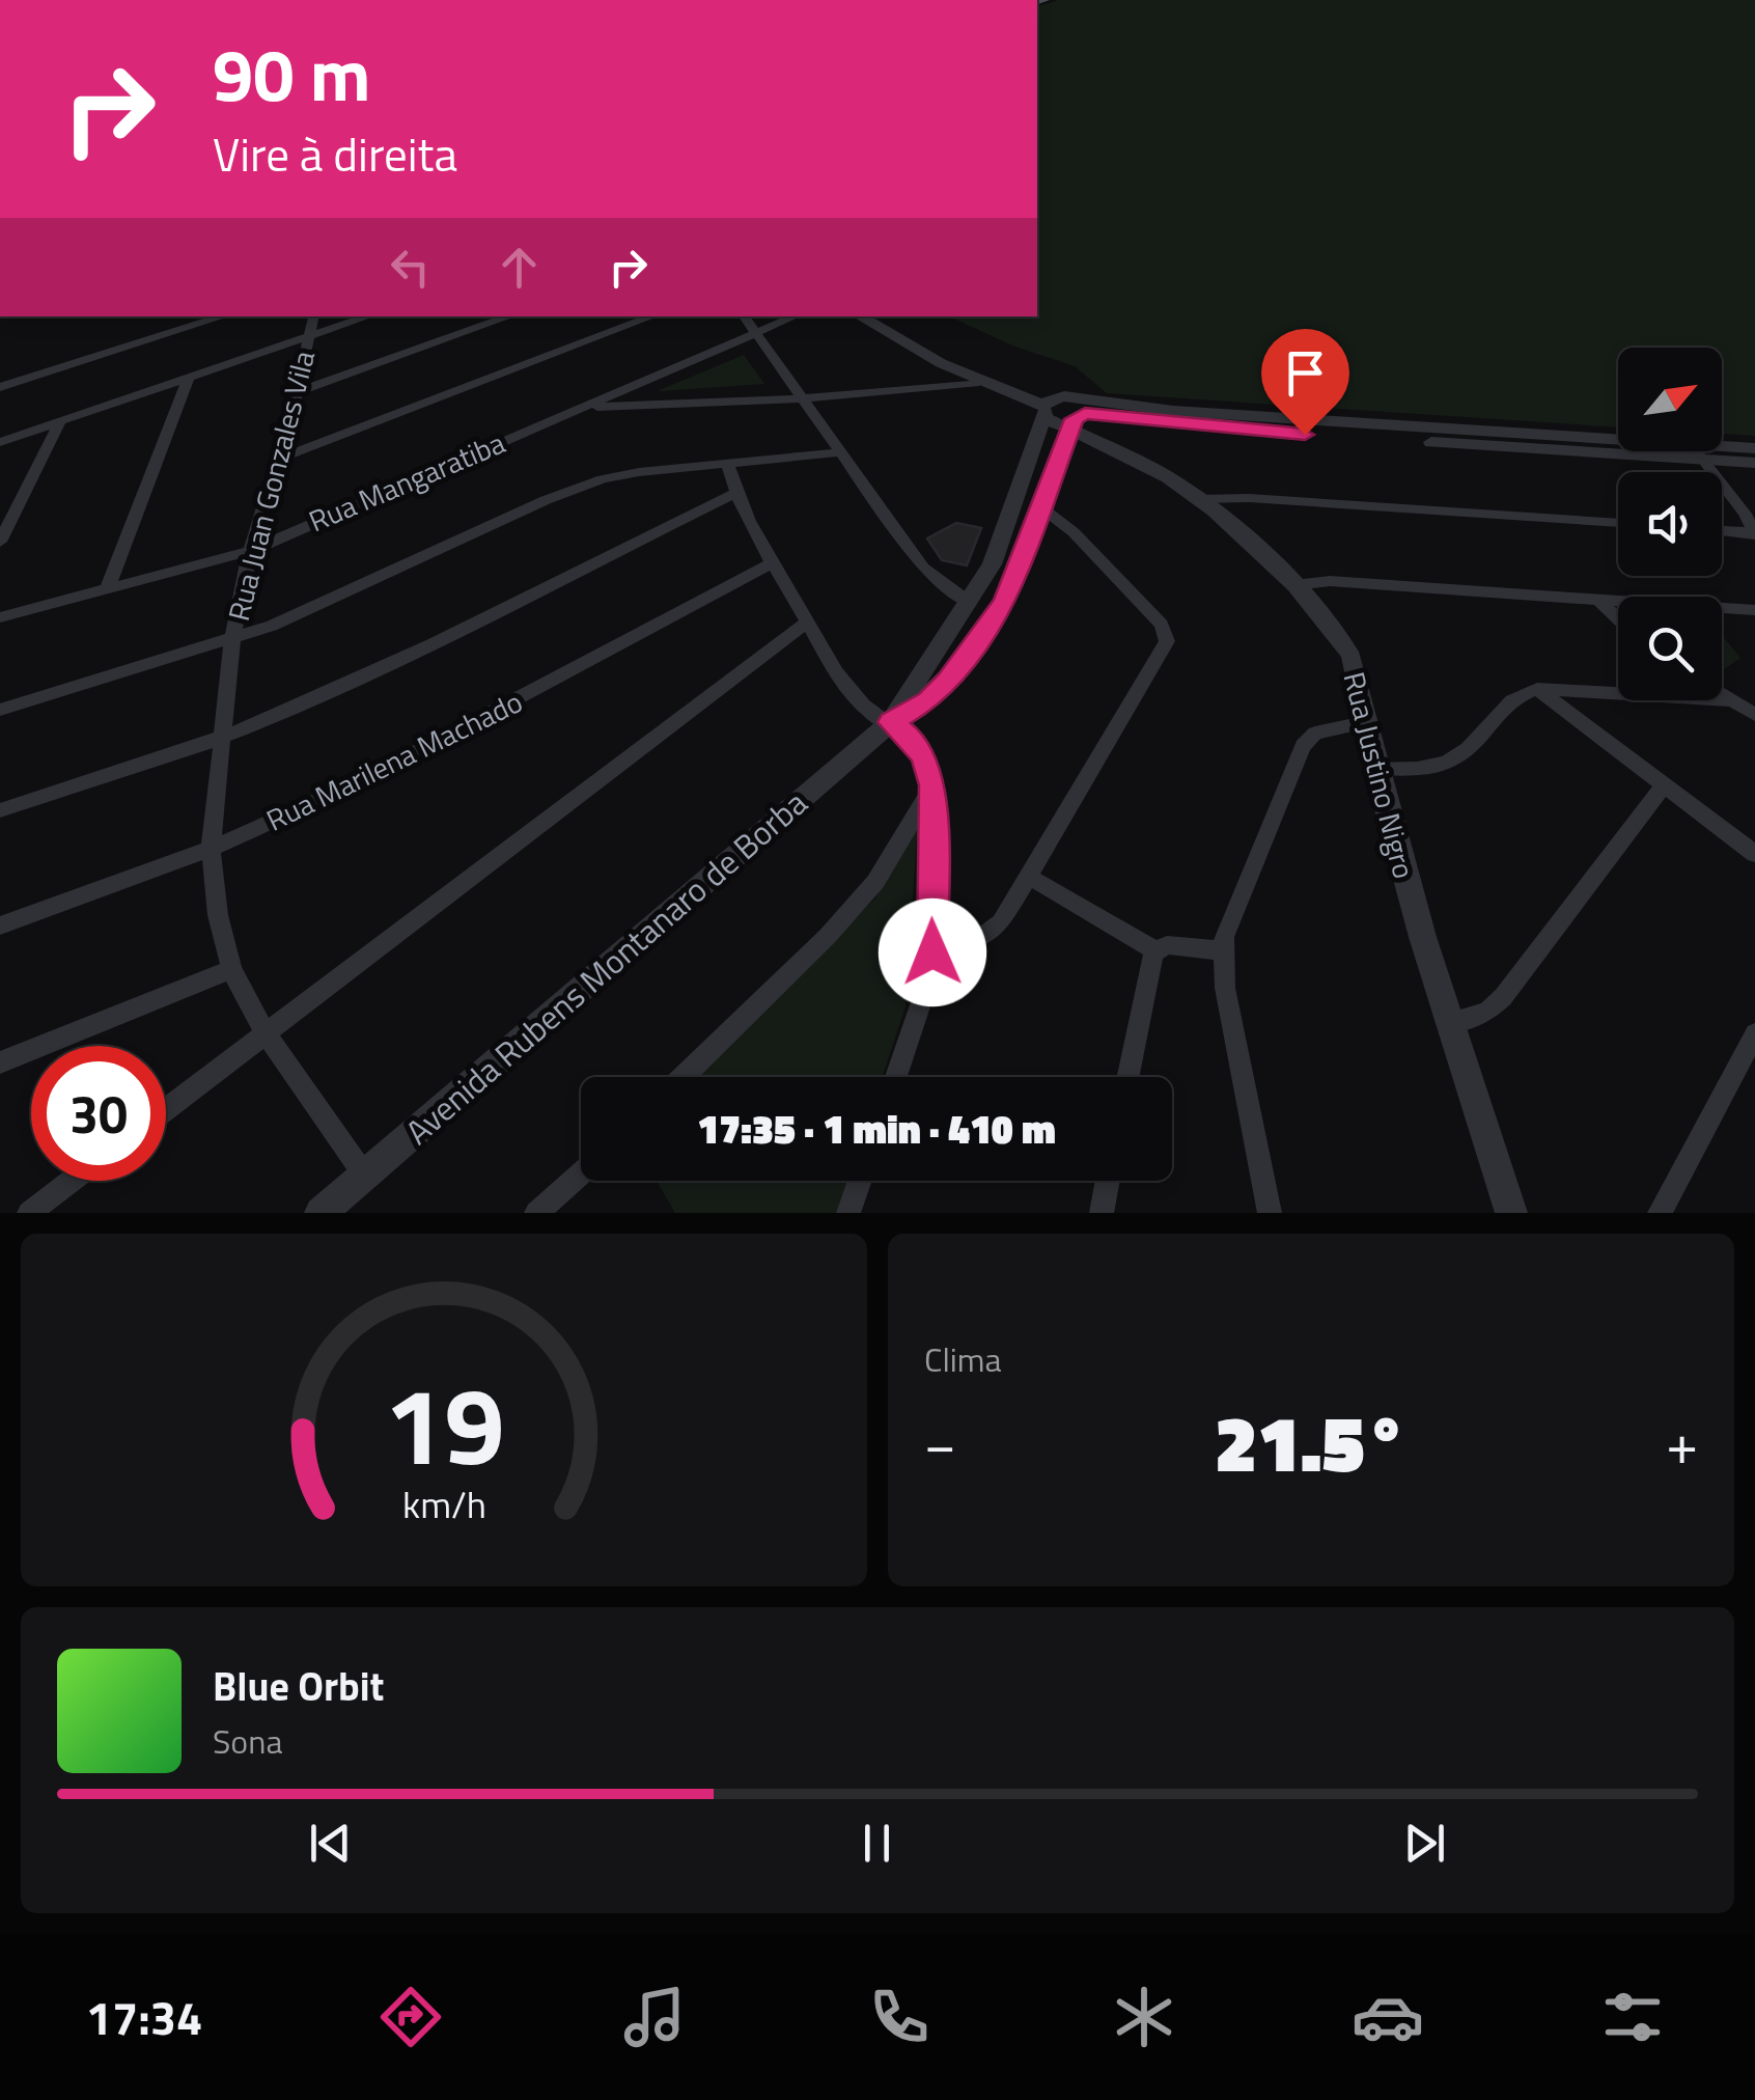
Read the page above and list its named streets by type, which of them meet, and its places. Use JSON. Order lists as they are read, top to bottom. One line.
{"streets":{"street":["Rua Mangaratiba","Rua Juan Gonzales Vila","Rua Marilena Machado","Rua Justino Nigro","Avenida Rubens Montanaro de Borba"]},"crossings":[["Rua Mangaratiba","Rua Juan Gonzales Vila"],["Rua Juan Gonzales Vila","Rua Marilena Machado"],["Rua Juan Gonzales Vila","Avenida Rubens Montanaro de Borba"],["Rua Justino Nigro","Avenida Rubens Montanaro de Borba"]],"north":"top right","page":{"turn":["90 m","Vire à direita"],"limit":"30","trip":"17:35 · 1 min · 410 m","tile":"Clima","heat":["−","21.5°","+"],"song":["Blue Orbit","Sona"],"tabs":"17:34","gauge":["19","km/h"]}}
